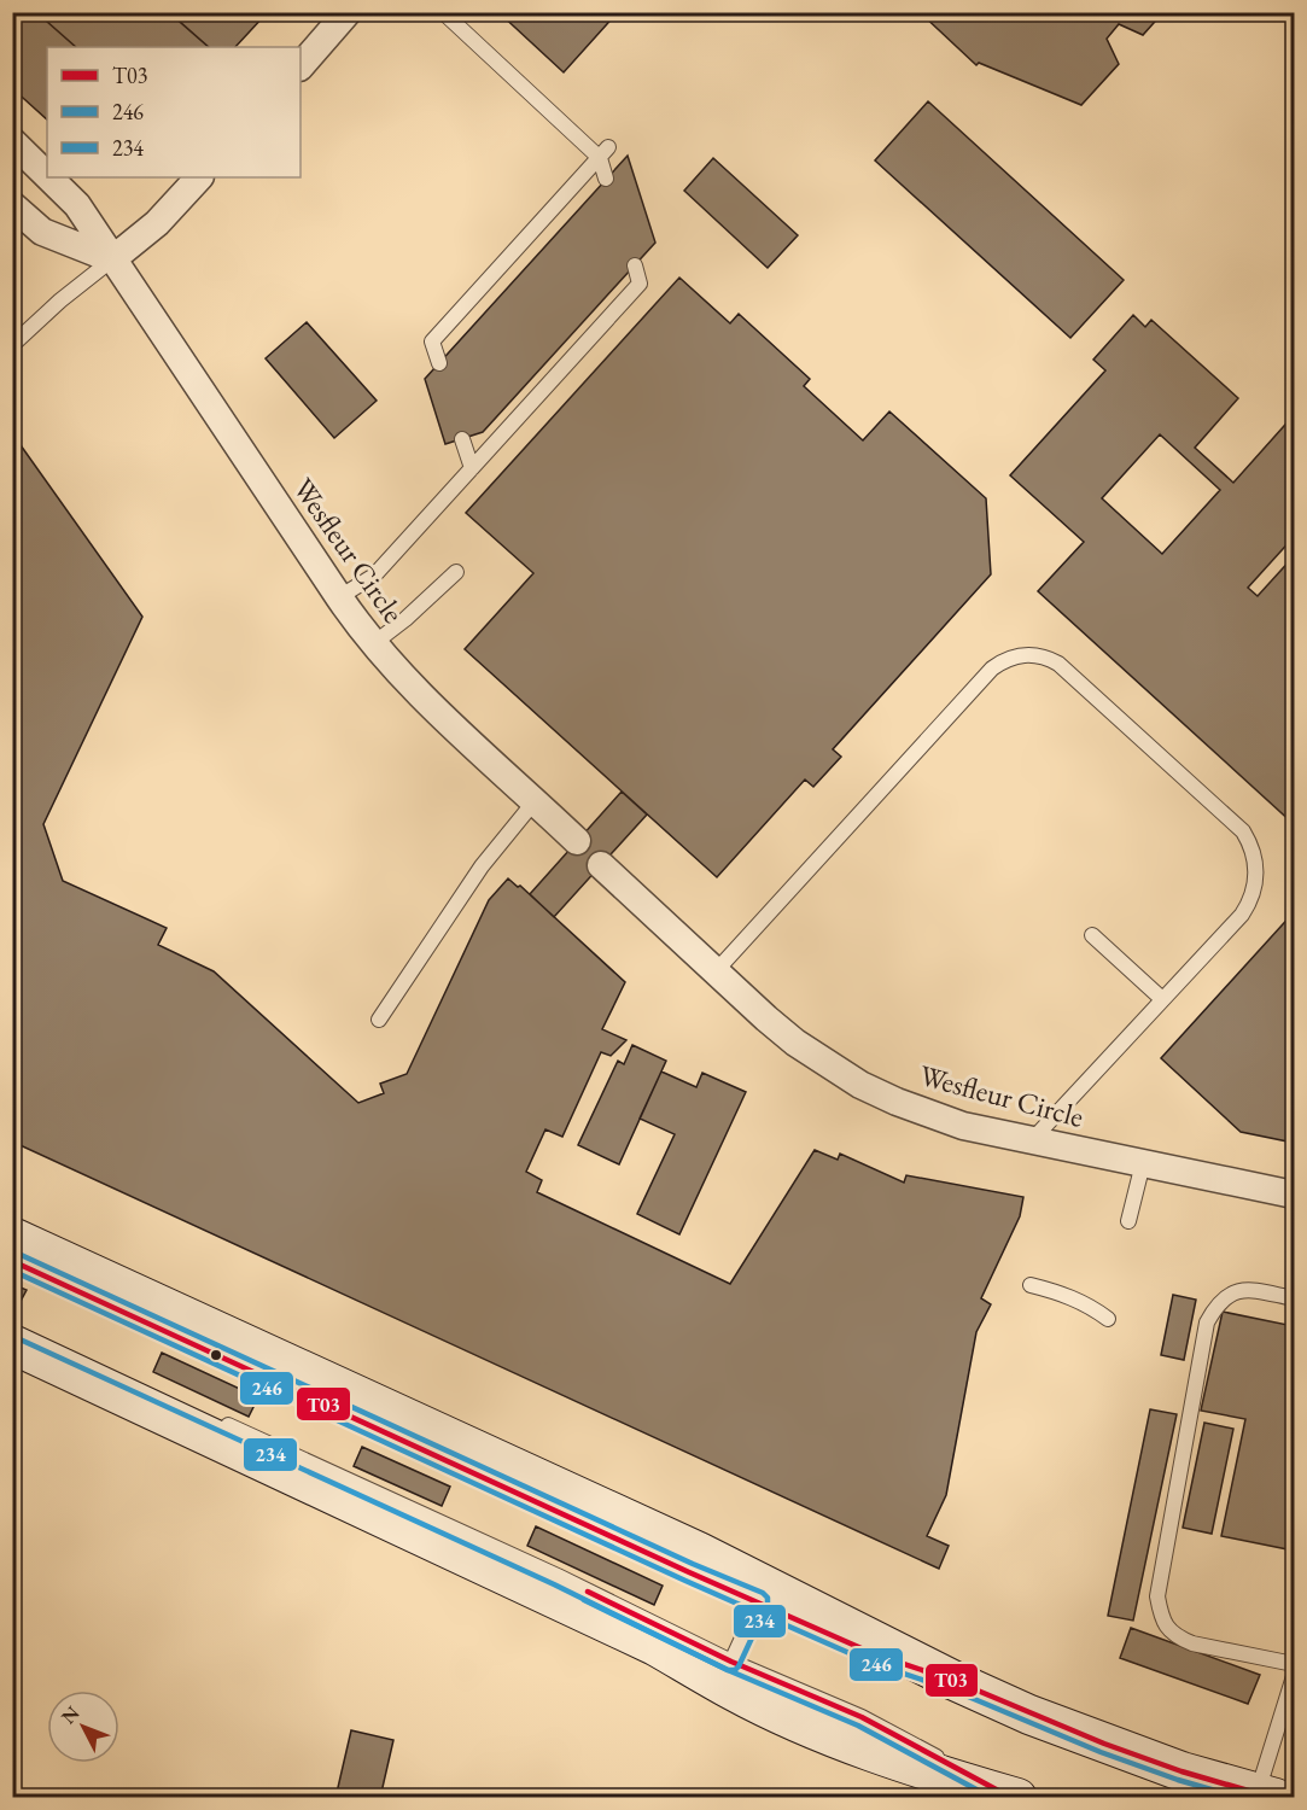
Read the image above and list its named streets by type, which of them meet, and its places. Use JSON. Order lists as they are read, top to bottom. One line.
{"streets":{"street":["Wesfleur Circle"]},"lines":["transit line 234","transit line T03","transit line 246"],"legend":["T03","246","234"],"north":"top left"}
